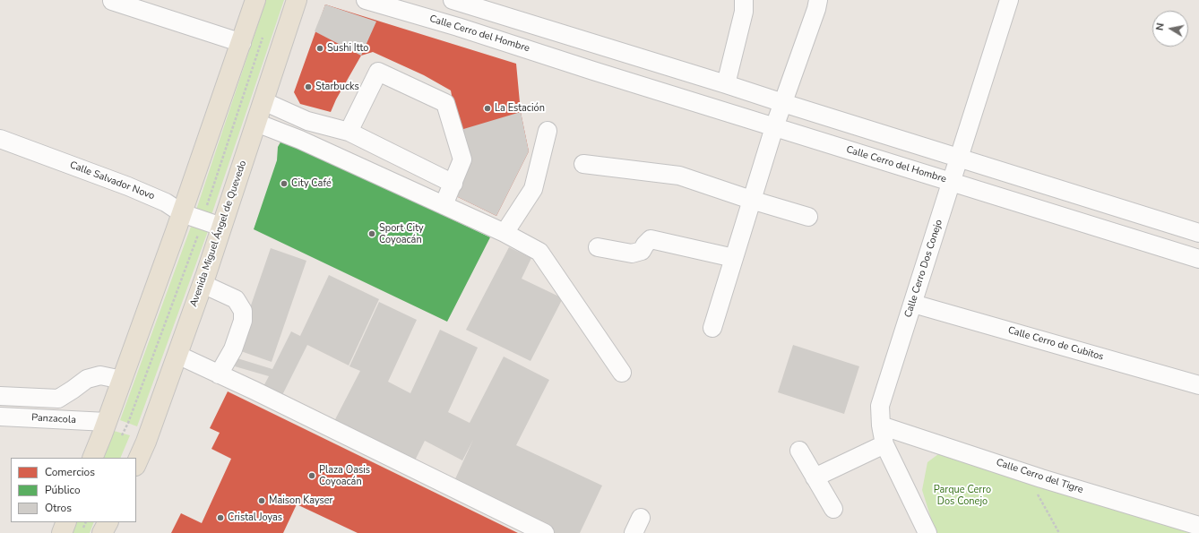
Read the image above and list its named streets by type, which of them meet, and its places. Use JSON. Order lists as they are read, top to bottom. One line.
{"streets":{"main road":["Avenida Miguel Ángel de Quevedo"],"street":["Calle Cerro del Hombre","Calle Salvador Novo","Calle Cerro Dos Conejo","Calle Cerro de Cubitos","Panzacola","Calle Cerro del Tigre"]},"crossings":[["Calle Cerro del Hombre","Calle Cerro Dos Conejo"],["Calle Salvador Novo","Avenida Miguel Ángel de Quevedo"],["Calle Cerro Dos Conejo","Calle Cerro de Cubitos"],["Calle Cerro Dos Conejo","Calle Cerro del Tigre"]],"parks":["Parque Cerro Dos Conejo"],"places":["Sushi Itto","Starbucks","La Estación","City Café","Sport City Coyoacán","Plaza Oasis Coyoacán","Maison Kayser","Cristal Joyas"],"legend":["Comercios","Público","Otros"],"north":"left"}
